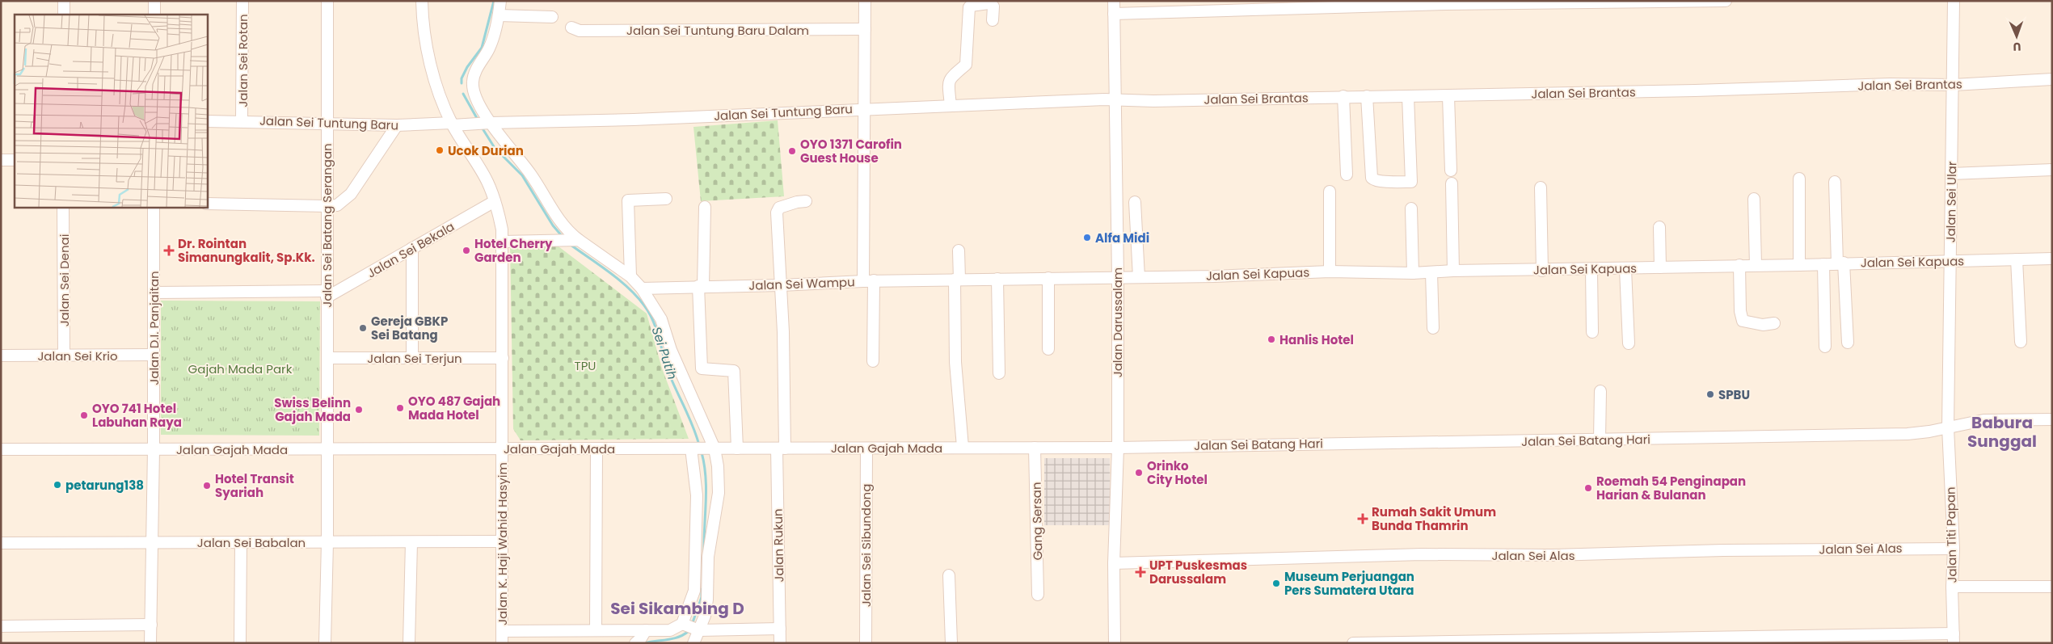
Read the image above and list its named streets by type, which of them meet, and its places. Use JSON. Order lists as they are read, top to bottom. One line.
{"streets":{"street":["Jalan Sei Tuntung Baru Dalam","Jalan Sei Rotan","Jalan Sei Brantas","Jalan Sei Tuntung Baru","Jalan Sei Ular","Jalan Sei Batang Serangan","Jalan Sei Bekala","Jalan Sei Kapuas","Jalan Sei Denai","Jalan Sei Wampu","Jalan Darussalam","Jalan D.I. Panjaitan","Jalan Sei Krio","Jalan Sei Terjun","Jalan Sei Batang Hari","Jalan Gajah Mada","Gang Sersan","Jalan Titi Papan","Jalan Sei Babalan","Jalan K. Haji Wahid Hasyim","Jalan Rukun","Jalan Sei Sibundong","Jalan Sei Alas"]},"crossings":[["Jalan Sei Rotan","Jalan Sei Tuntung Baru"],["Jalan Sei Brantas","Jalan Sei Tuntung Baru"],["Jalan Sei Brantas","Jalan Sei Ular"],["Jalan Sei Brantas","Jalan Darussalam"],["Jalan Sei Tuntung Baru","Jalan Sei Batang Serangan"],["Jalan Sei Tuntung Baru","Jalan Darussalam"],["Jalan Sei Tuntung Baru","Jalan K. Haji Wahid Hasyim"],["Jalan Sei Ular","Jalan Sei Kapuas"],["Jalan Sei Ular","Jalan Sei Batang Hari"],["Jalan Sei Ular","Jalan Titi Papan"],["Jalan Sei Batang Serangan","Jalan Sei Bekala"],["Jalan Sei Batang Serangan","Jalan Sei Terjun"],["Jalan Sei Batang Serangan","Jalan Gajah Mada"],["Jalan Sei Batang Serangan","Jalan Sei Babalan"],["Jalan Sei Bekala","Jalan D.I. Panjaitan"],["Jalan Sei Bekala","Jalan K. Haji Wahid Hasyim"],["Jalan Sei Kapuas","Jalan Sei Wampu"],["Jalan Sei Kapuas","Jalan Darussalam"],["Jalan Sei Denai","Jalan Sei Krio"],["Jalan Sei Wampu","Jalan Darussalam"],["Jalan Sei Wampu","Jalan Rukun"],["Jalan Darussalam","Jalan Sei Batang Hari"],["Jalan Darussalam","Jalan Gajah Mada"],["Jalan Darussalam","Jalan Sei Alas"],["Jalan D.I. Panjaitan","Jalan Sei Krio"],["Jalan D.I. Panjaitan","Jalan Gajah Mada"],["Jalan D.I. Panjaitan","Jalan Sei Babalan"],["Jalan Sei Terjun","Jalan K. Haji Wahid Hasyim"],["Jalan Sei Batang Hari","Jalan Gajah Mada"],["Jalan Sei Batang Hari","Jalan Titi Papan"],["Jalan Gajah Mada","Gang Sersan"],["Jalan Gajah Mada","Jalan K. Haji Wahid Hasyim"],["Jalan Gajah Mada","Jalan Rukun"],["Jalan Gajah Mada","Jalan Sei Sibundong"],["Jalan Titi Papan","Jalan Sei Alas"],["Jalan Sei Babalan","Jalan K. Haji Wahid Hasyim"]],"districts":["Babura Sunggal","Sei Sikambing D"],"water":["Sei Putih"],"parks":["TPU","Gajah Mada Park"],"places":{"other":["Ucok Durian","OYO 1371 Carofin Guest House","Alfa Midi","Hotel Cherry Garden","Gereja GBKP Sei Batang","Hanlis Hotel","SPBU","OYO 487 Gajah Mada Hotel","Swiss Belinn Gajah Mada","OYO 741 Hotel Labuhan Raya","Orinko City Hotel","petarung138","Hotel Transit Syariah","Roemah 54 Penginapan Harian & Bulanan","Museum Perjuangan Pers Sumatera Utara"],"health":["Dr. Rointan Simanungkalit, Sp.Kk.","Rumah Sakit Umum Bunda Thamrin","UPT Puskesmas Darussalam"]},"north":"bottom"}
